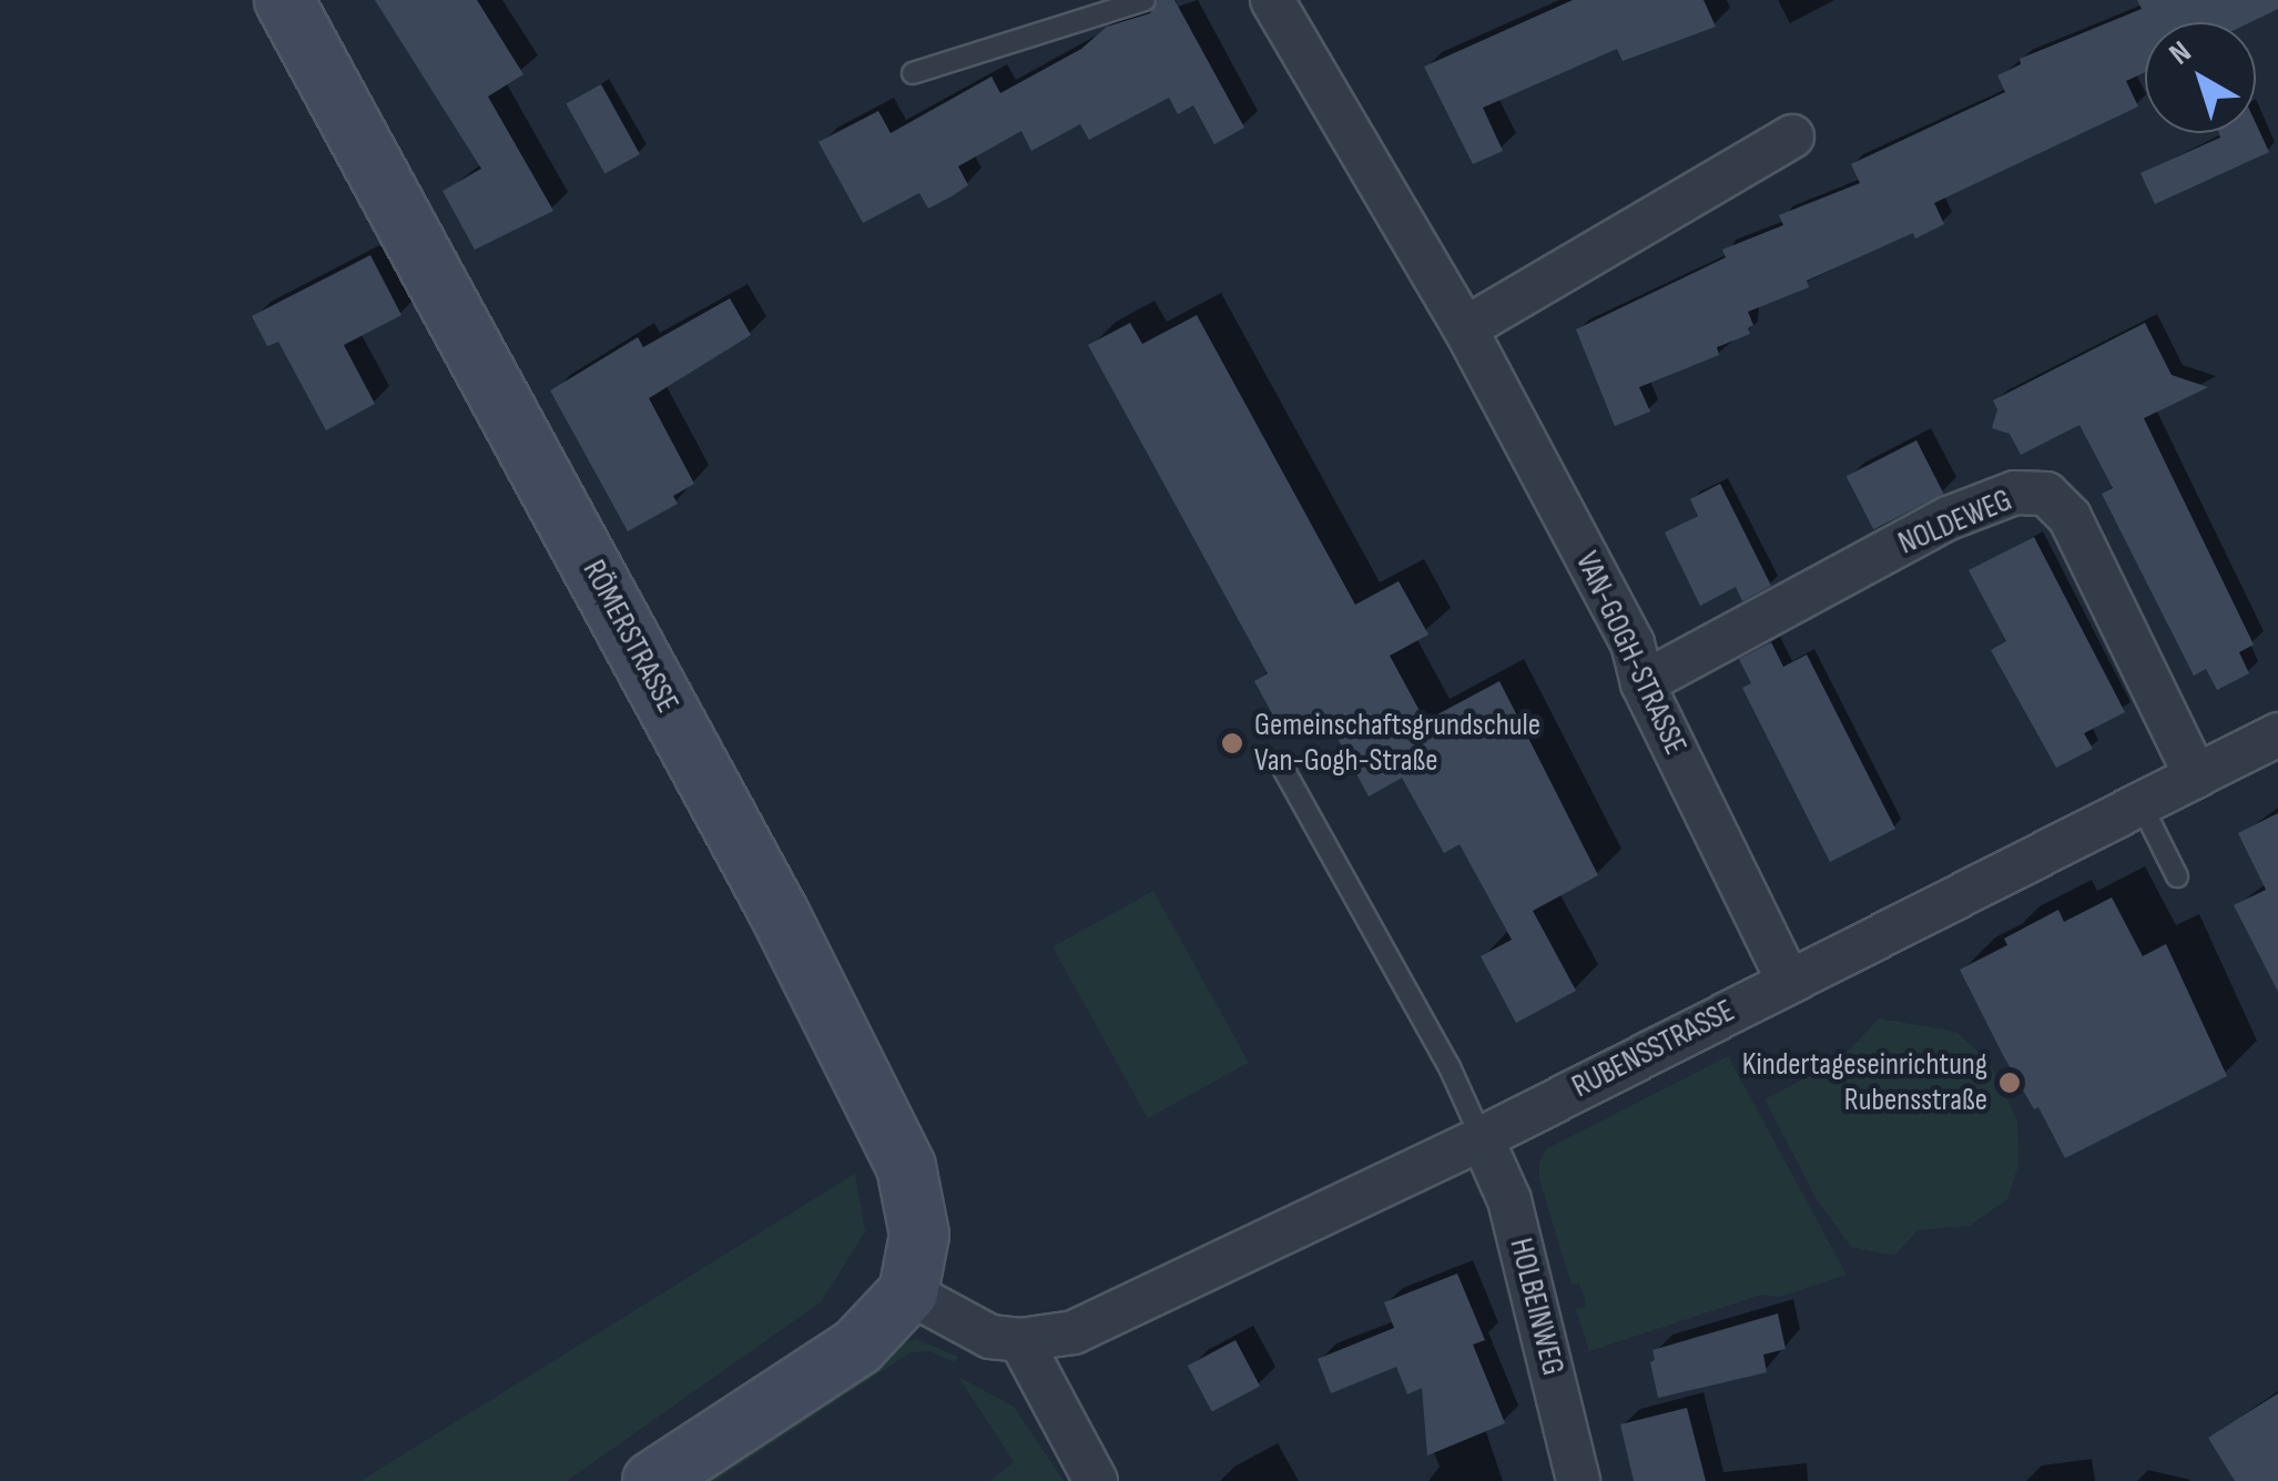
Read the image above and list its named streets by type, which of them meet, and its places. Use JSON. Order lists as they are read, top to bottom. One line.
{"streets":{"street":["NOLDEWEG","RÖMERSTRASSE","VAN-GOGH-STRASSE","RUBENSSTRASSE","HOLBEINWEG"]},"crossings":[["NOLDEWEG","VAN-GOGH-STRASSE"],["NOLDEWEG","RUBENSSTRASSE"],["VAN-GOGH-STRASSE","RUBENSSTRASSE"],["RUBENSSTRASSE","HOLBEINWEG"]],"places":["Gemeinschaftsgrundschule Van-Gogh-Straße","Kindertageseinrichtung Rubensstraße"],"north":"top left"}
